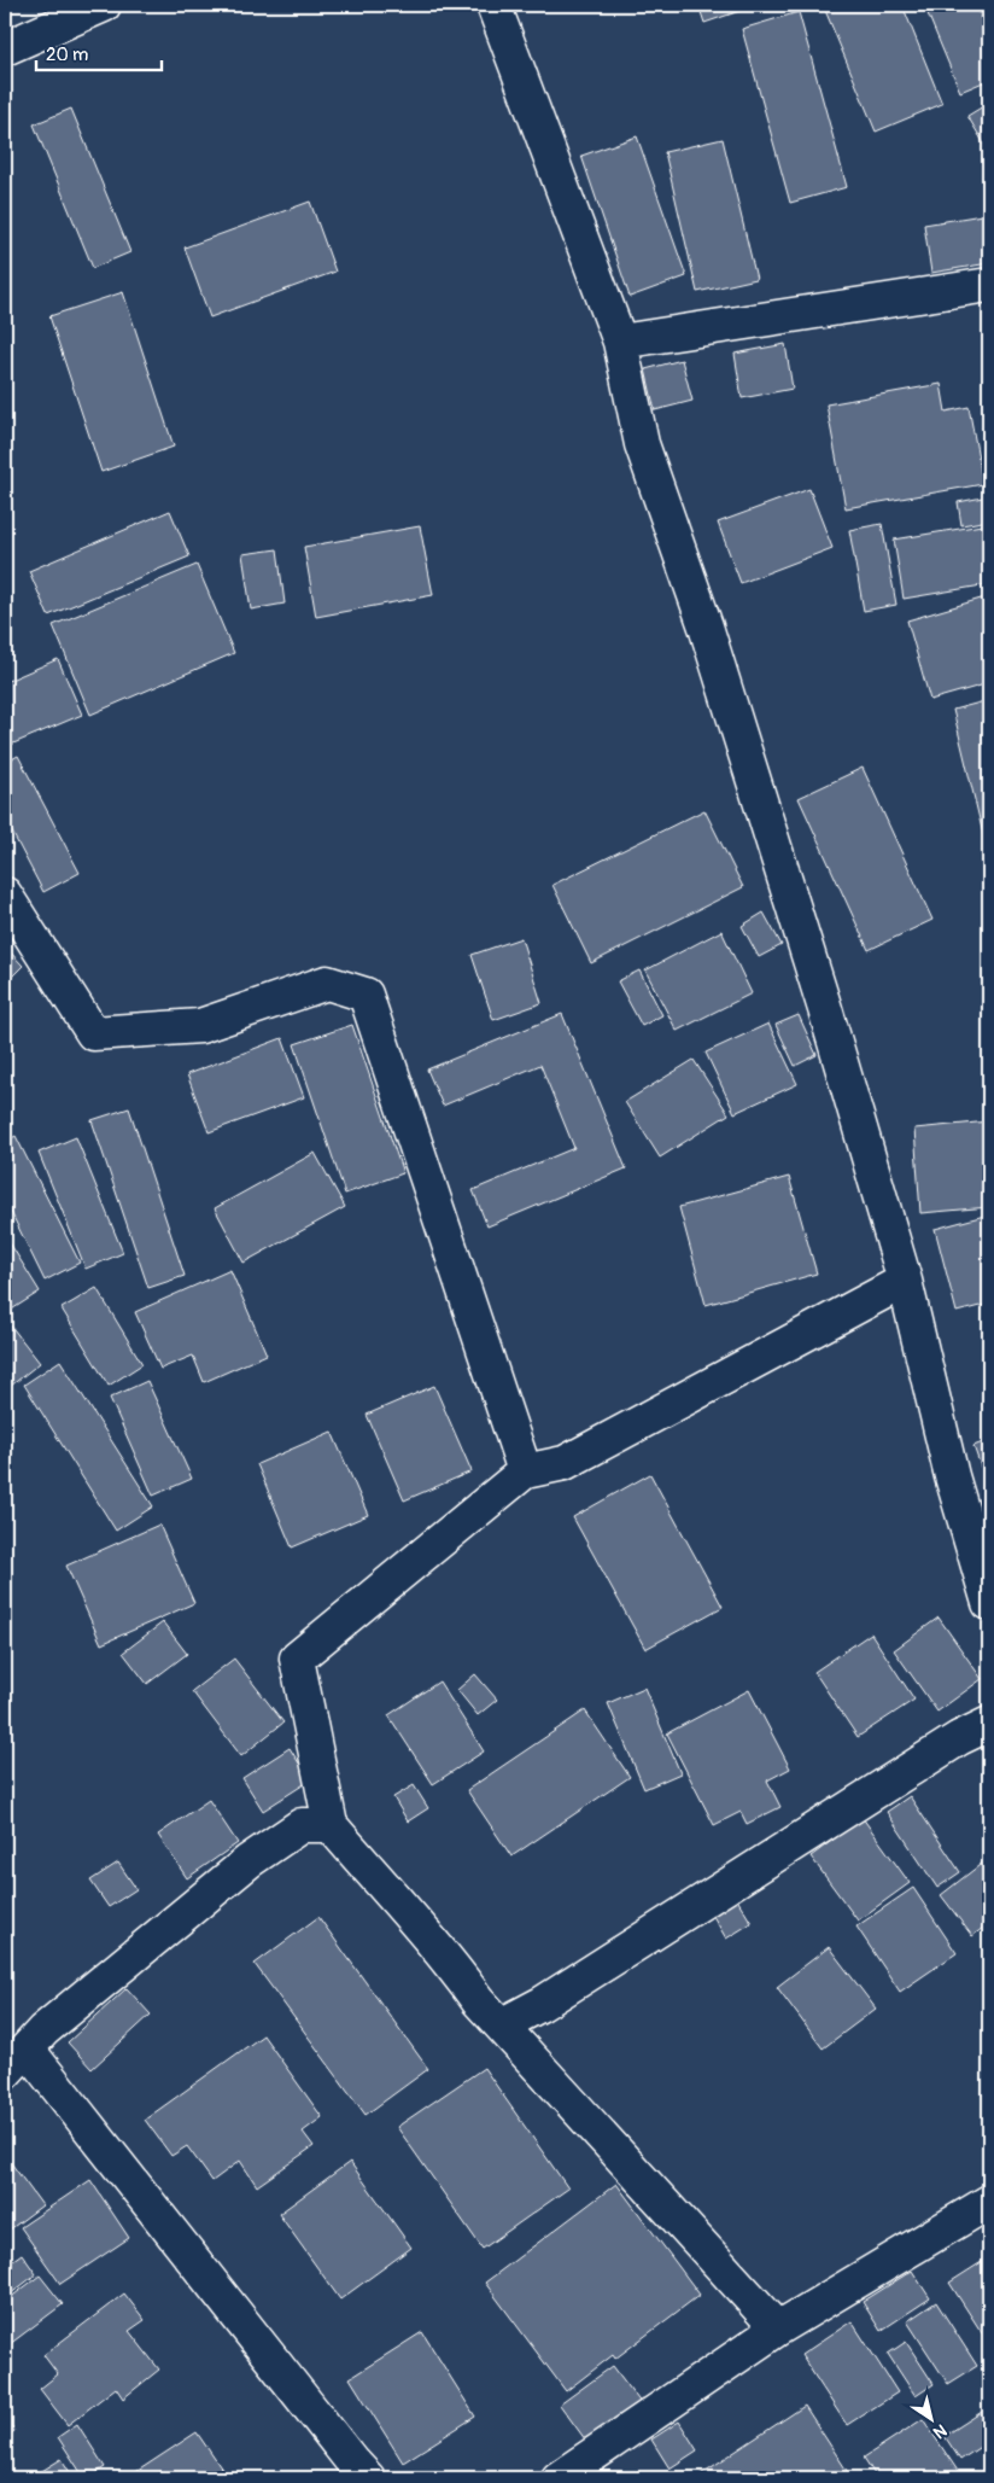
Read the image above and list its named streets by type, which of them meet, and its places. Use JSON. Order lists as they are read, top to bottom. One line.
{"scale_bar":"20 m","north":"bottom right"}
